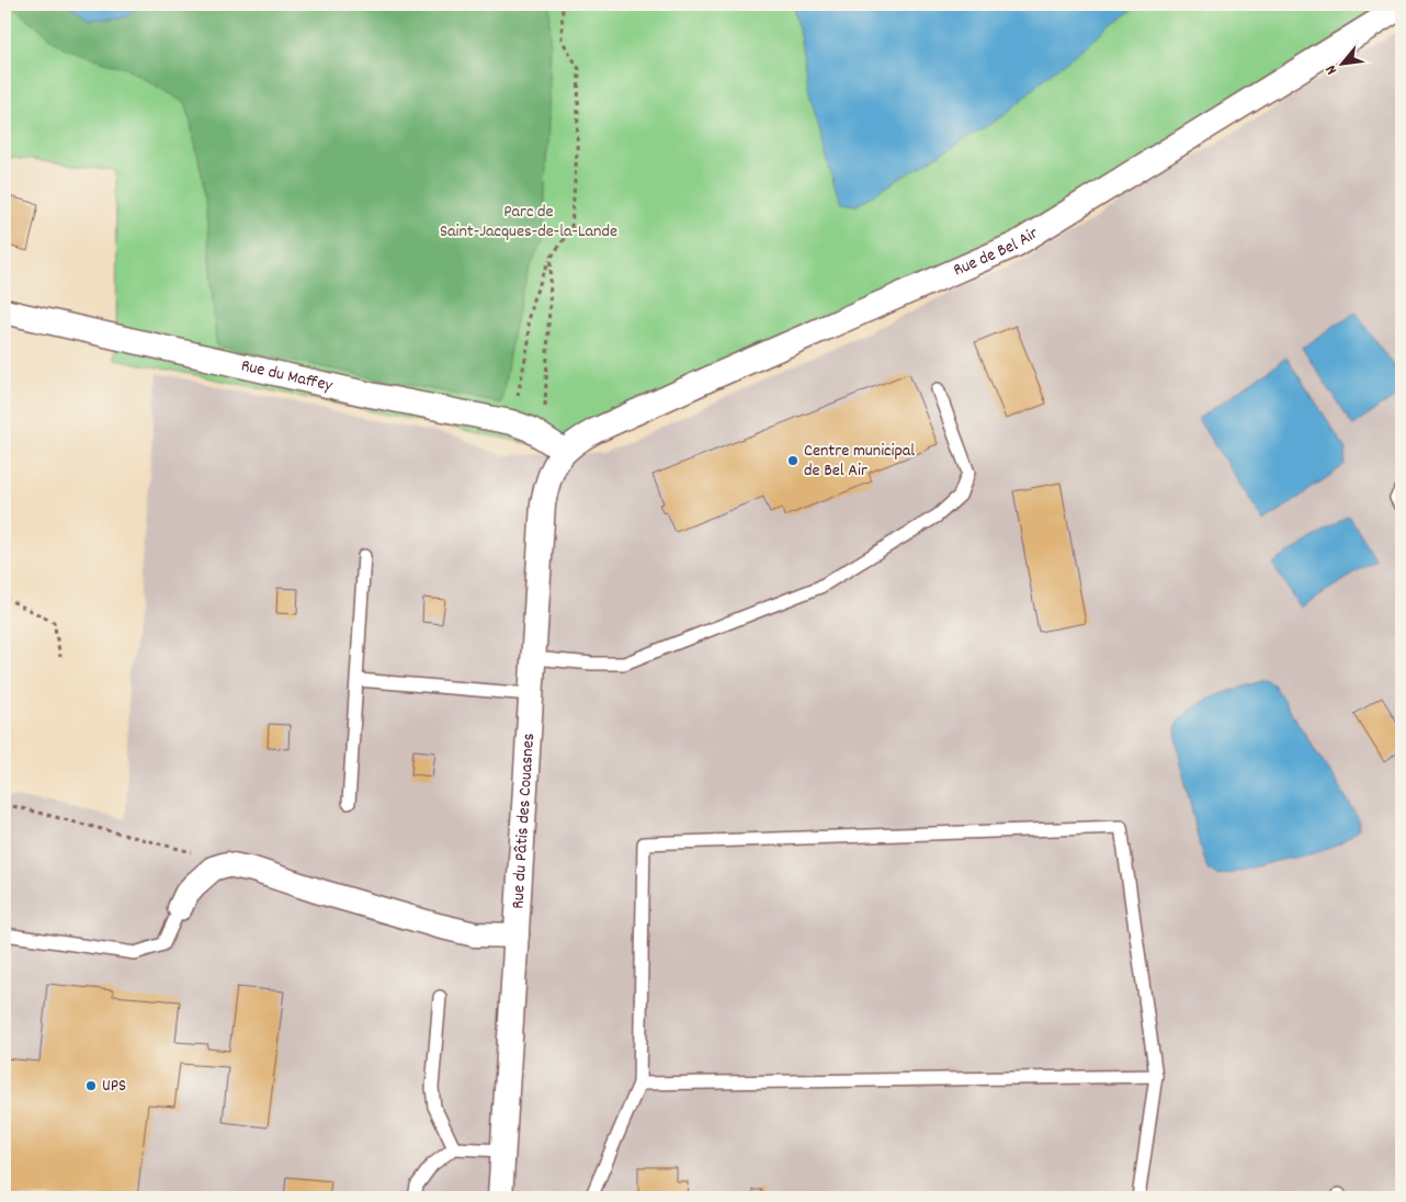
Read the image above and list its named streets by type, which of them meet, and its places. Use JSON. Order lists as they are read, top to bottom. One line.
{"streets":{"street":["Rue de Bel Air","Rue du Maffey","Rue du Pâtis des Couasnes"]},"crossings":[["Rue de Bel Air","Rue du Maffey"],["Rue de Bel Air","Rue du Pâtis des Couasnes"],["Rue du Maffey","Rue du Pâtis des Couasnes"]],"parks":["Parc de Saint-Jacques-de-la-Lande"],"places":["Centre municipal de Bel Air","UPS"],"north":"bottom left"}
